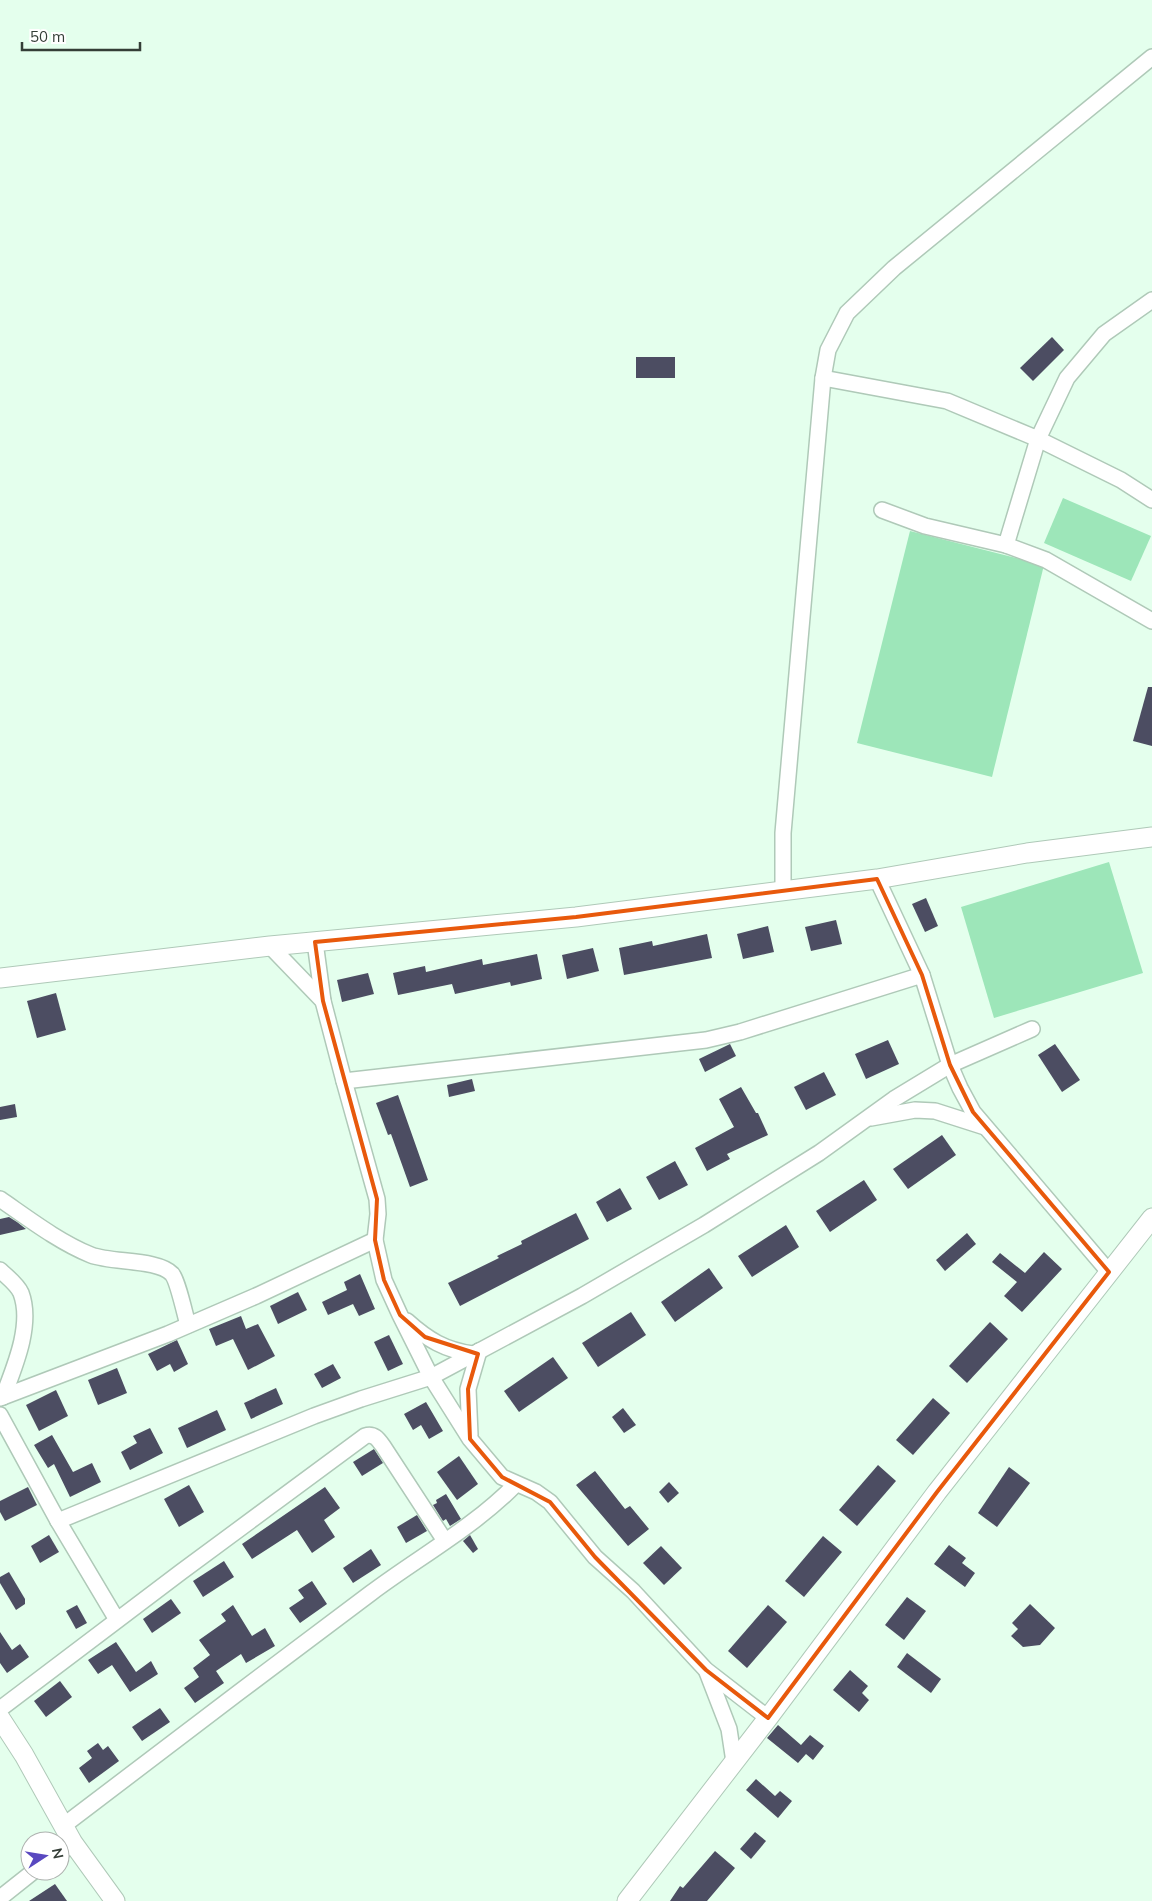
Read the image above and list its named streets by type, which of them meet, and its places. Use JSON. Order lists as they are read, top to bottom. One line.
{"scale_bar":"50 m","north":"right"}
